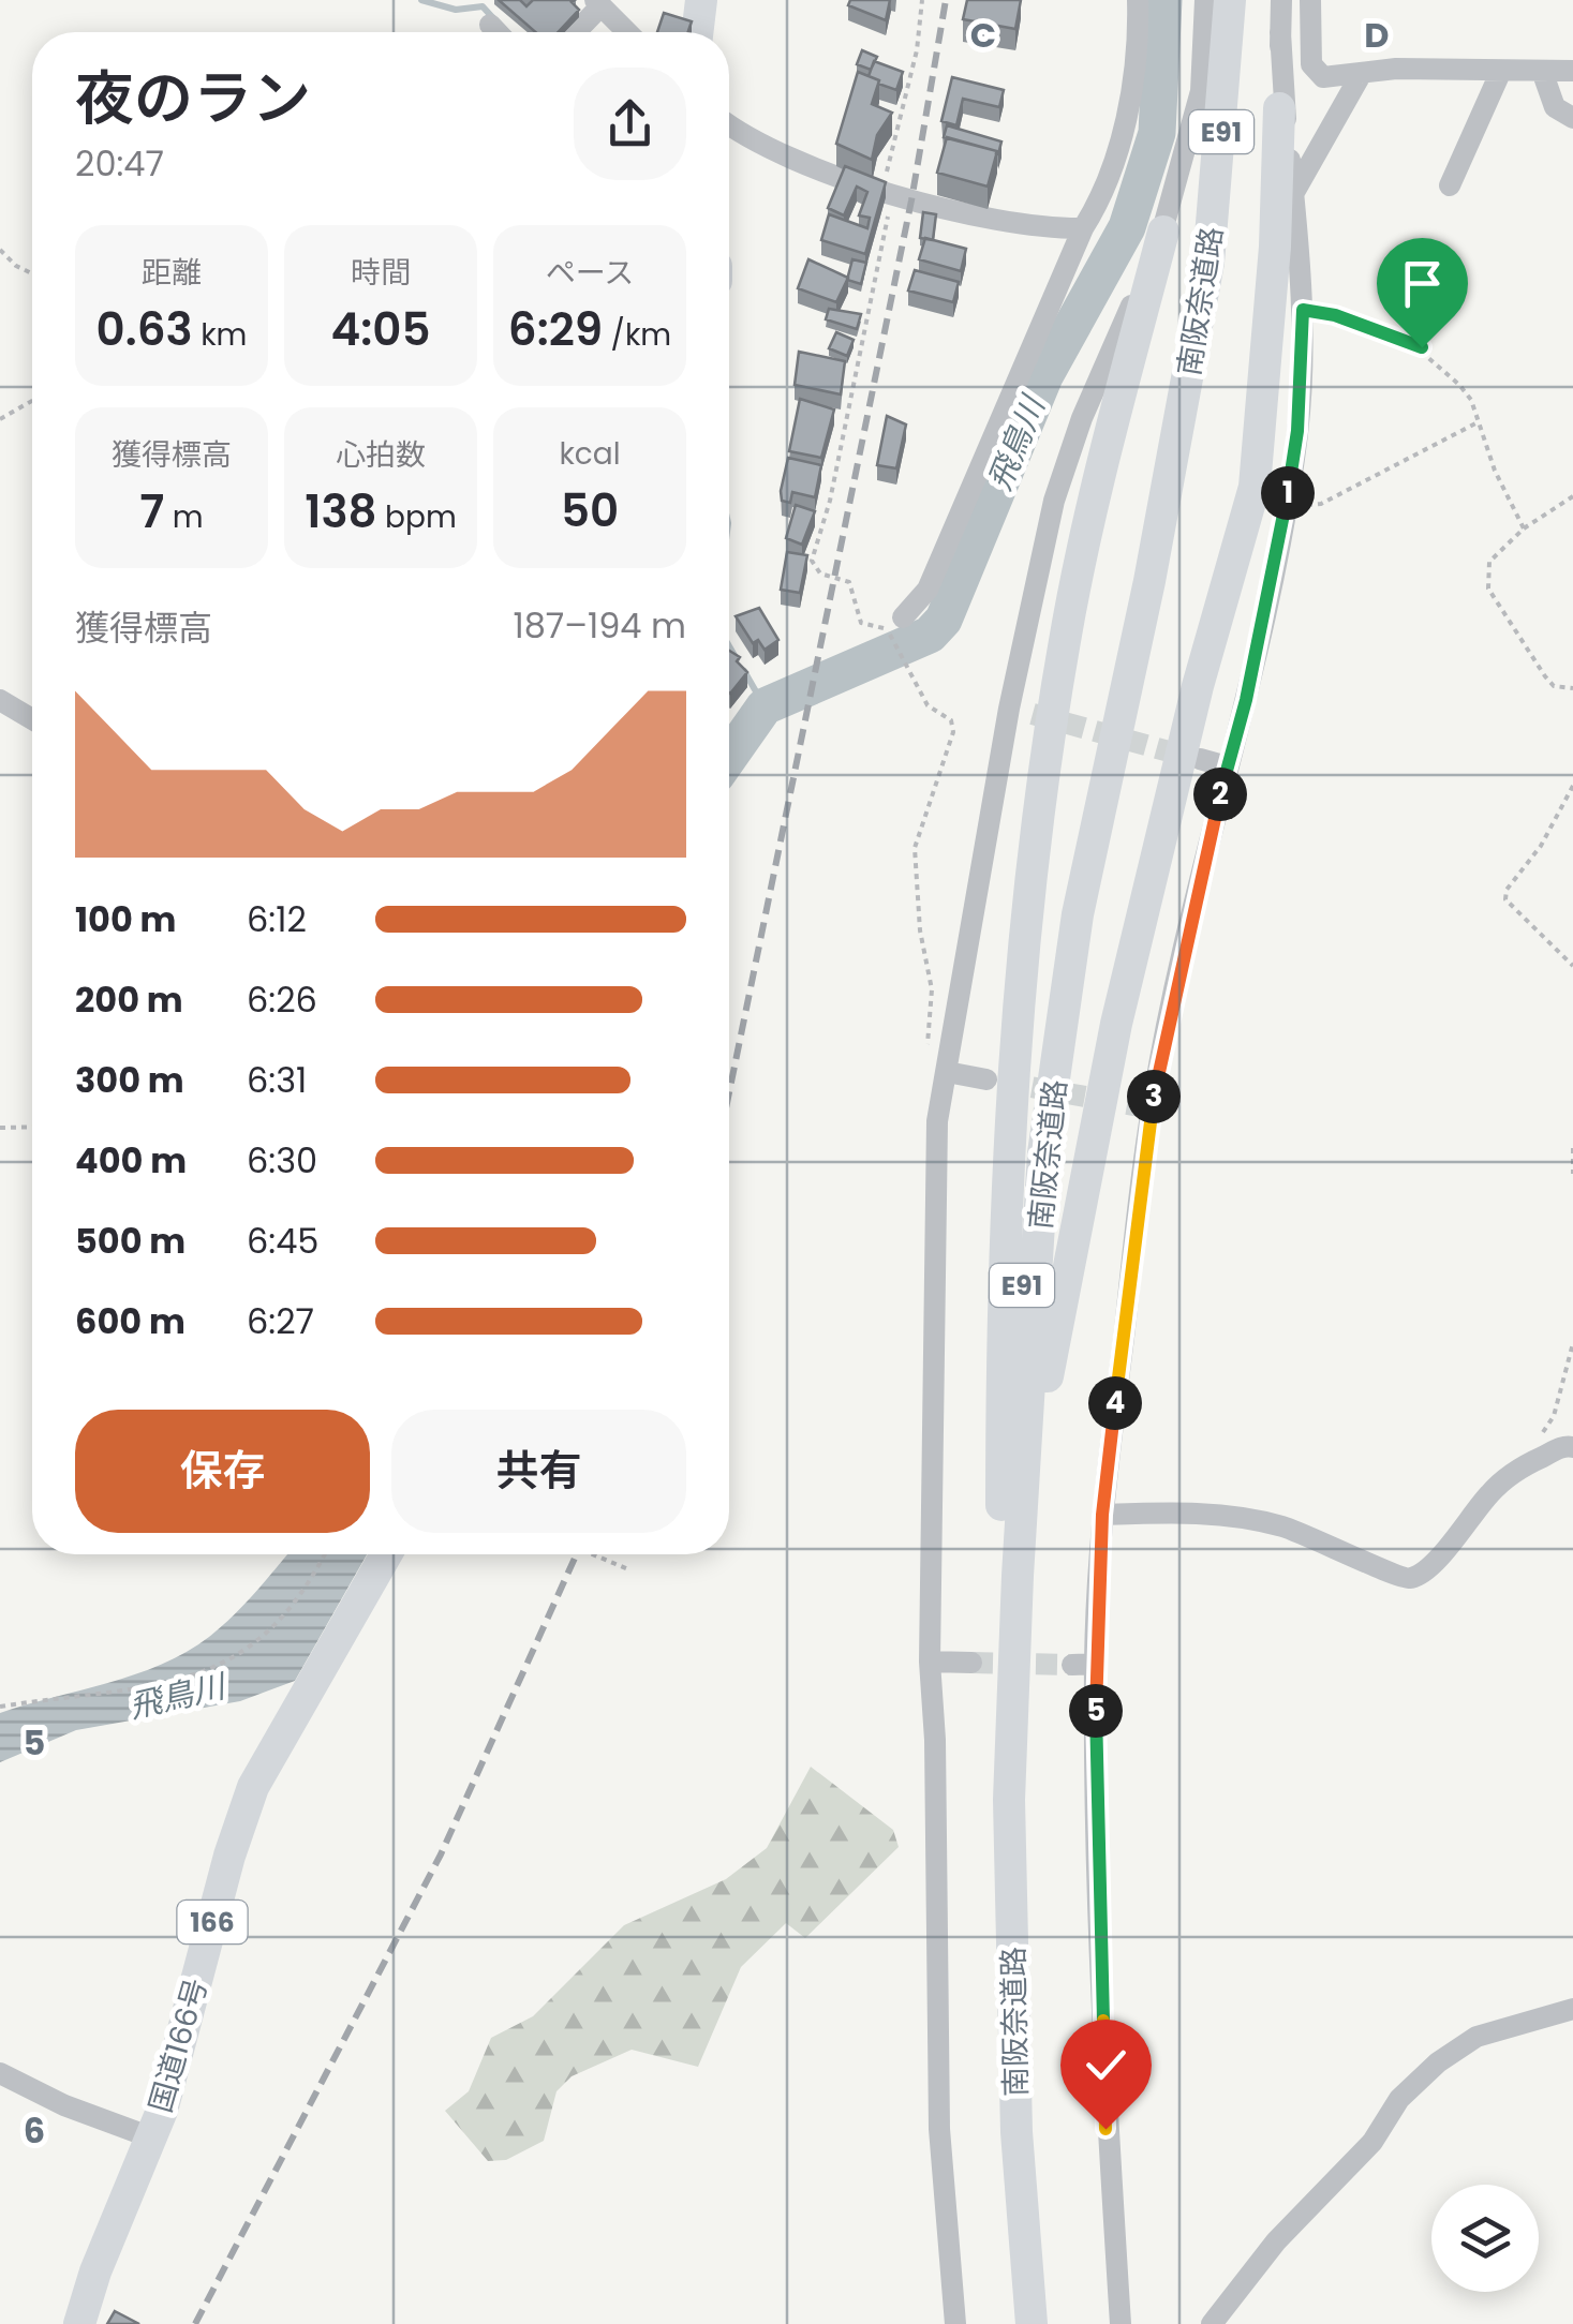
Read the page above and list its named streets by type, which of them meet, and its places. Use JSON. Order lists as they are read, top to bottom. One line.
{"streets":{"highway":["E91","南阪奈道路","166","国道166号"]},"water":["飛鳥川"],"page":{"heading":["夜のラン","20:47"],"stats":[["距離","0.63 km"],["時間","4:05"],["ペース","6:29 /km"],["獲得標高","7 m"],["心拍数","138 bpm"],["kcal","50"]],"pins":["1","2","3","4","5"],"chart":["獲得標高","187–194 m"],"list":[{"name":"100 m","note":"6:12"},{"name":"200 m","note":"6:26"},{"name":"300 m","note":"6:31"},{"name":"400 m","note":"6:30"},{"name":"500 m","note":"6:45"},{"name":"600 m","note":"6:27"}],"buttons":["保存","共有"]},"grid":{"columns":["C","D"],"rows":["5","6"]}}
